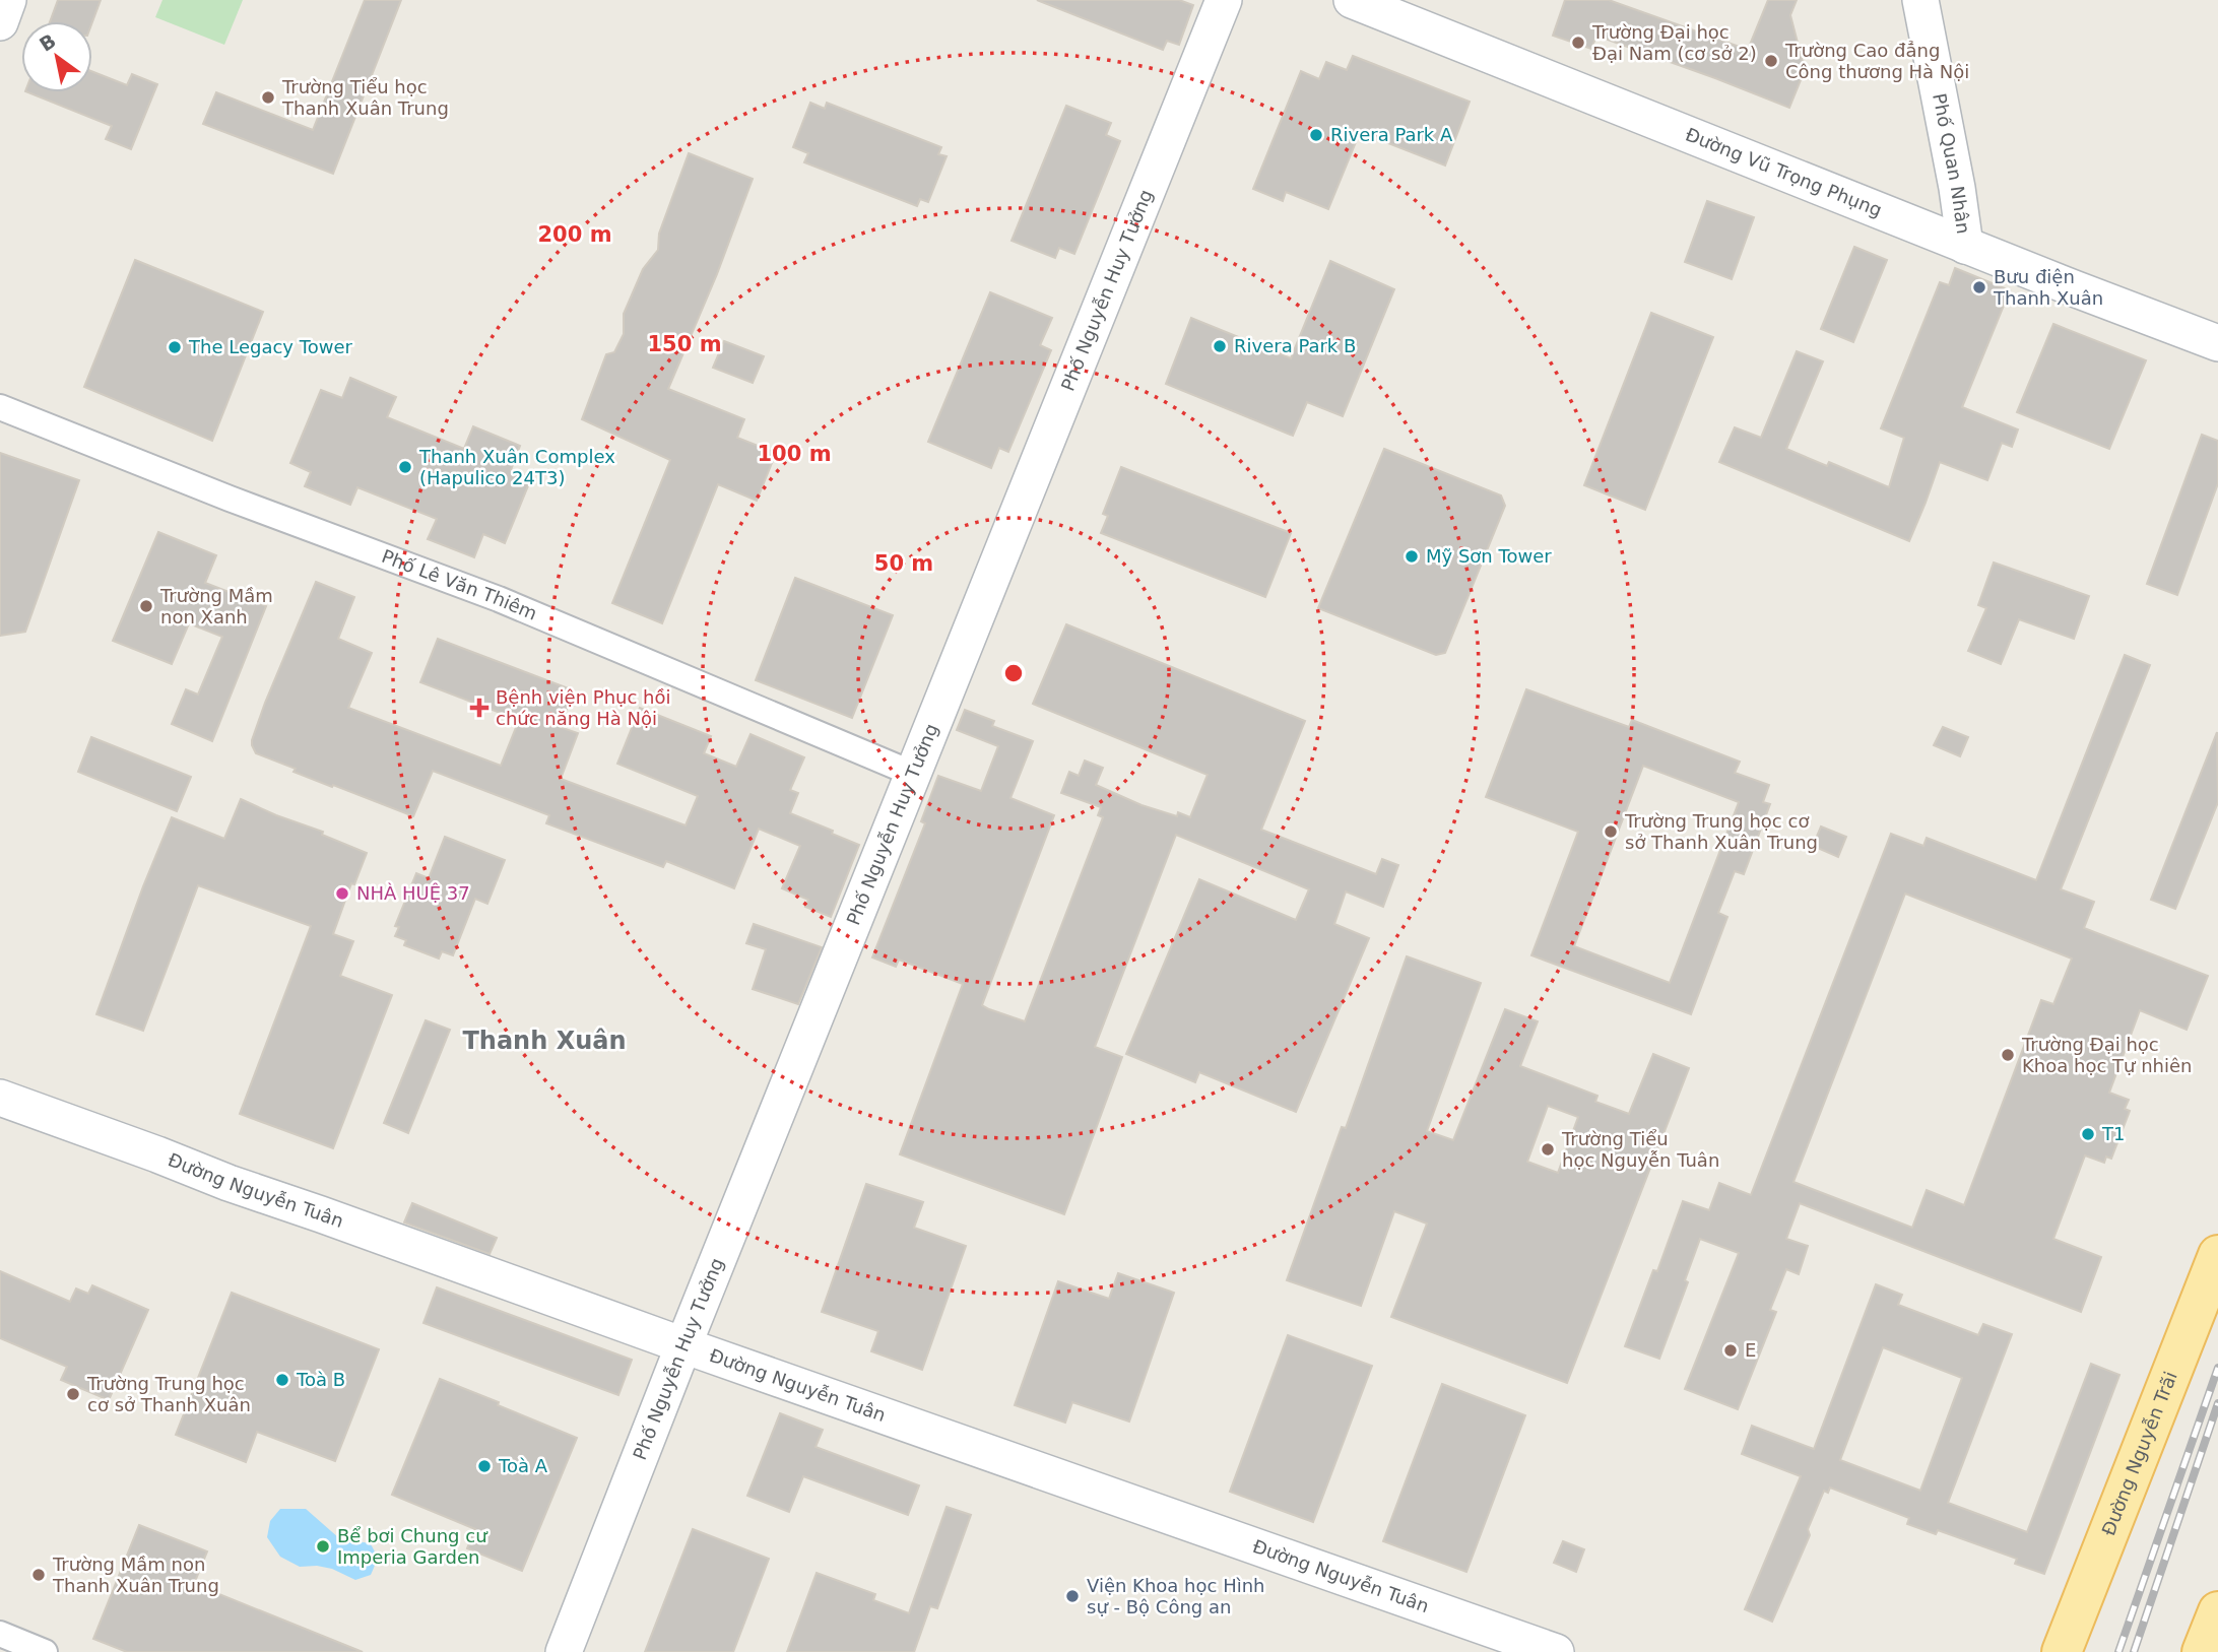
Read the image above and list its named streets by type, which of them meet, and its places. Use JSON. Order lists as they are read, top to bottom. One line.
{"streets":{"main road":["Đường Nguyễn Trãi"],"street":["Phố Quan Nhân","Đường Vũ Trọng Phụng","Phố Nguyễn Huy Tưởng","Phố Lê Văn Thiêm","Đường Nguyễn Tuân"]},"crossings":[["Phố Quan Nhân","Đường Vũ Trọng Phụng"],["Phố Nguyễn Huy Tưởng","Phố Lê Văn Thiêm"],["Phố Nguyễn Huy Tưởng","Đường Nguyễn Tuân"]],"districts":["Thanh Xuân"],"places":{"other":["Trường Đại học Đại Nam (cơ sở 2)","Trường Cao đẳng Công thương Hà Nội","Trường Tiểu học Thanh Xuân Trung","Rivera Park A","Bưu điện Thanh Xuân","Rivera Park B","The Legacy Tower","Thanh Xuân Complex (Hapulico 24T3)","Mỹ Sơn Tower","Trường Mầm non Xanh","Trường Trung học cơ sở Thanh Xuân Trung","NHÀ HUỆ 37","Trường Đại học Khoa học Tự nhiên","T1","Trường Tiểu học Nguyễn Tuân","E","Toà B","Trường Trung học cơ sở Thanh Xuân","Toà A","Bể bơi Chung cư Imperia Garden","Trường Mầm non Thanh Xuân Trung","Viện Khoa học Hình sự - Bộ Công an"],"health":["Bệnh viện Phục hồi chức năng Hà Nội"]},"north":"top left","rings":["200 m","150 m","100 m","50 m"]}
